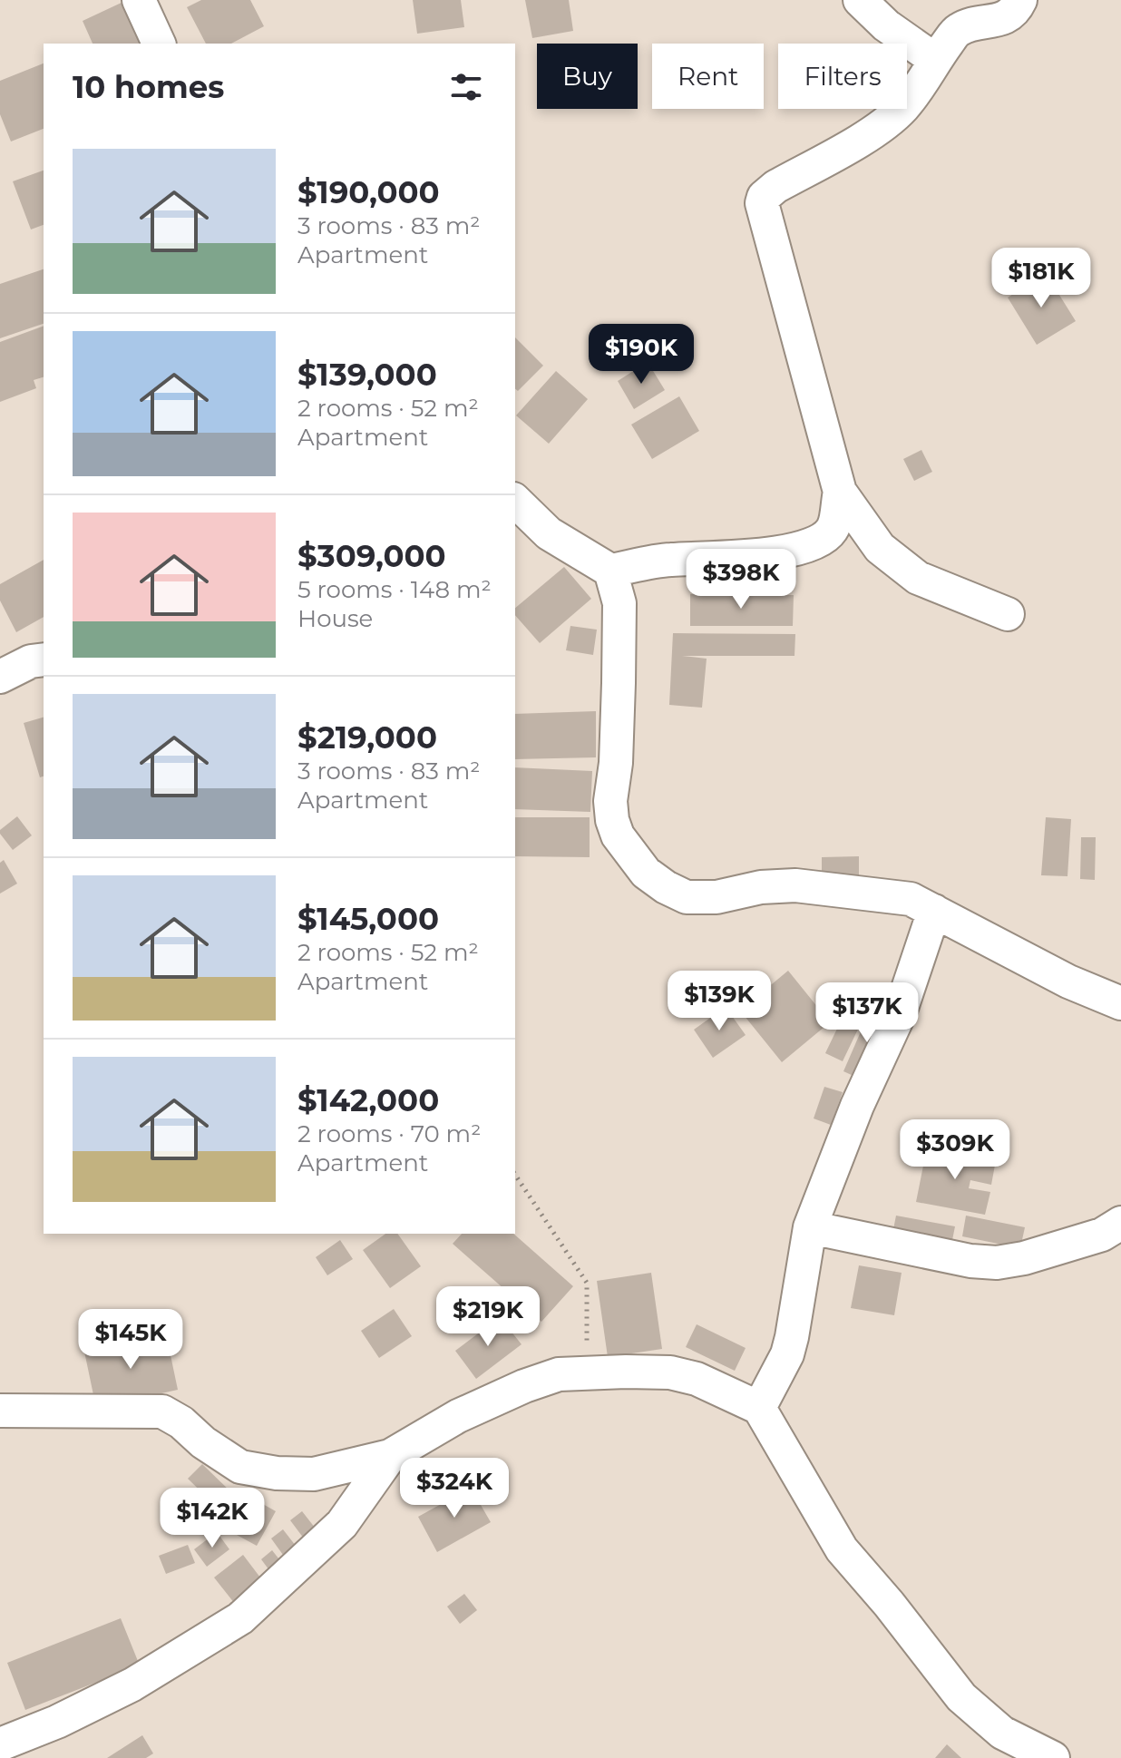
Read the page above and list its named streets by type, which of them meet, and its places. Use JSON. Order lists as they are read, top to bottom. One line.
{"page":{"chip":["Buy","Rent","Filters"],"heading":"10 homes","list":[{"name":"$190,000","note":"3 rooms · 83 m² · Apartment"},{"name":"$139,000","note":"2 rooms · 52 m² · Apartment"},{"name":"$309,000","note":"5 rooms · 148 m² · House"},{"name":"$219,000","note":"3 rooms · 83 m² · Apartment"},{"name":"$145,000","note":"2 rooms · 52 m² · Apartment"},{"name":"$142,000","note":"2 rooms · 70 m² · Apartment"}],"price":["$181K","$190K","$398K","$139K","$137K","$309K","$219K","$145K","$324K","$142K"]}}
